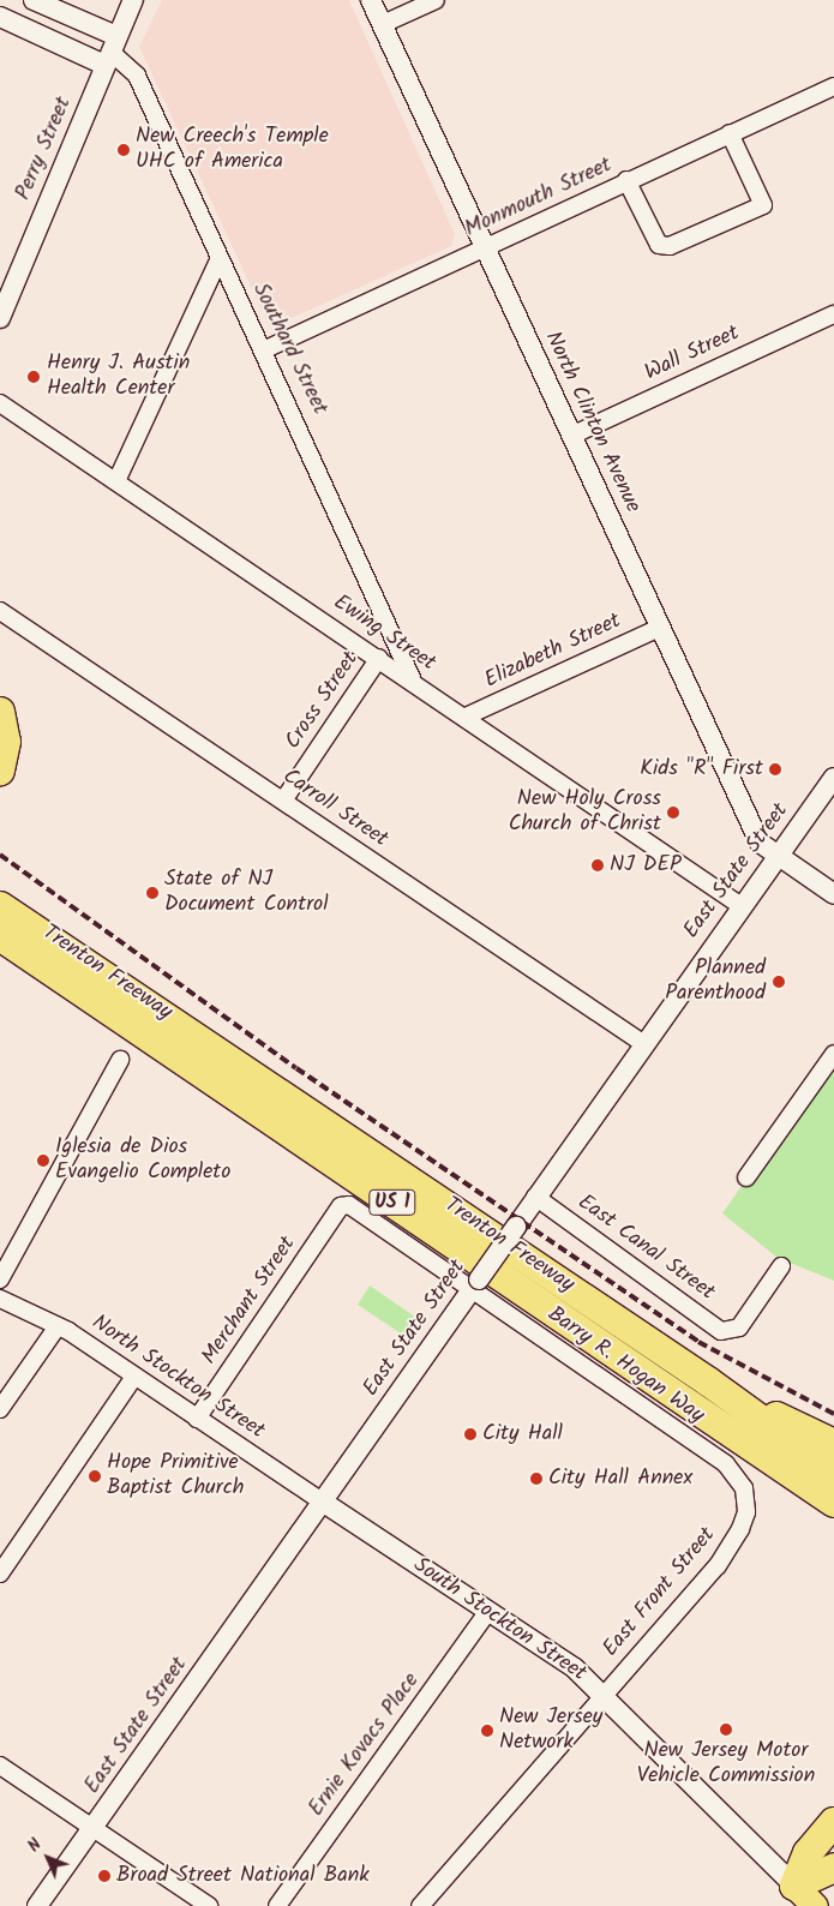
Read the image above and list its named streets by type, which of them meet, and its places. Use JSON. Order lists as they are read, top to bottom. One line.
{"streets":{"highway":["Trenton Freeway","US 1"],"main road":["South Stockton Street"],"street":["Perry Street","Monmouth Street","Southard Street","Wall Street","North Clinton Avenue","Ewing Street","Elizabeth Street","Cross Street","Carroll Street","East State Street","East Canal Street","Merchant Street","Barry R. Hogan Way","North Stockton Street","East Front Street","Ernie Kovacs Place"]},"crossings":[["Perry Street","Southard Street"],["Monmouth Street","Southard Street"],["Monmouth Street","North Clinton Avenue"],["Southard Street","Ewing Street"],["Wall Street","North Clinton Avenue"],["North Clinton Avenue","Elizabeth Street"],["North Clinton Avenue","East State Street"],["Ewing Street","Elizabeth Street"],["Ewing Street","Cross Street"],["Ewing Street","East State Street"],["Cross Street","Carroll Street"],["Carroll Street","East State Street"],["East State Street","East Canal Street"],["East State Street","Barry R. Hogan Way"],["East State Street","North Stockton Street"],["East State Street","South Stockton Street"],["Merchant Street","Barry R. Hogan Way"],["Merchant Street","North Stockton Street"],["Barry R. Hogan Way","East Front Street"],["North Stockton Street","South Stockton Street"],["East Front Street","South Stockton Street"],["South Stockton Street","Ernie Kovacs Place"]],"places":["New Creech's Temple UHC of America","Henry J. Austin Health Center","Kids \"R\" First","New Holy Cross Church of Christ","NJ DEP","State of NJ Document Control","Planned Parenthood","Iglesia de Dios Evangelio Completo","City Hall","Hope Primitive Baptist Church","City Hall Annex","New Jersey Motor Vehicle Commission","New Jersey Network","Broad Street National Bank"],"north":"top left"}
